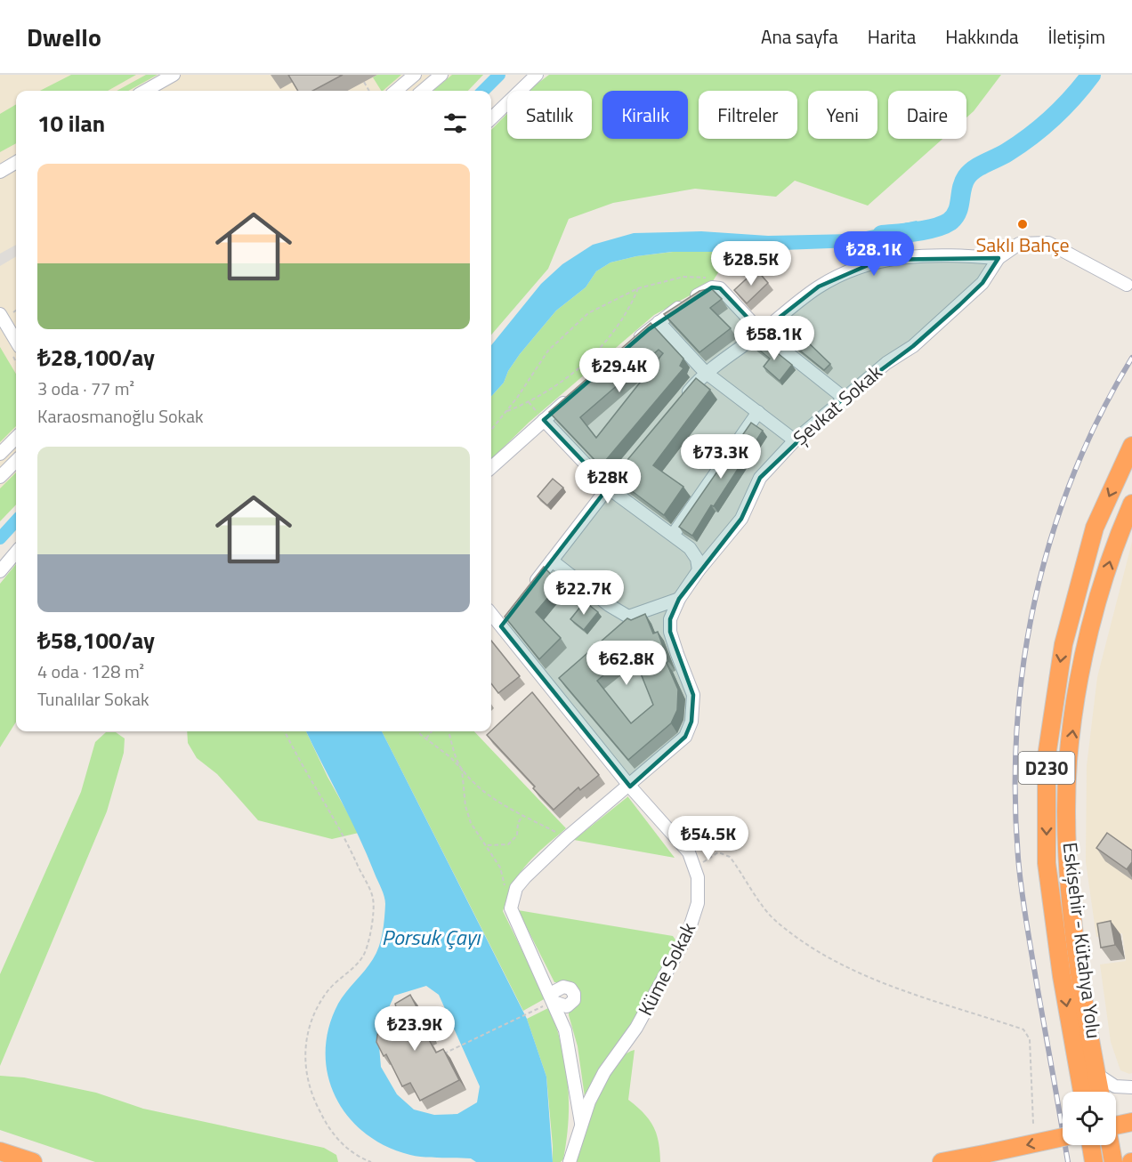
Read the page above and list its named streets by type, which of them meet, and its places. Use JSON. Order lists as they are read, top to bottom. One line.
{"streets":{"highway":["D230","Eskişehir - Kütahya Yolu"],"street":["Şevkat Sokak","Küme Sokak"]},"crossings":[["Şevkat Sokak","Küme Sokak"]],"water":["Porsuk Çayı"],"places":["Saklı Bahçe"],"page":{"header":"Dwello","nav":["Ana sayfa","Harita","Hakkında","İletişim"],"chip":["Satılık","Kiralık","Filtreler","Yeni","Daire"],"heading":"10 ilan","list":[{"name":"₺28,100/ay","note":"3 oda · 77 m² · Karaosmanoğlu Sokak"},{"name":"₺58,100/ay","note":"4 oda · 128 m² · Tunalılar Sokak"}],"price":["₺28.1K","₺28.5K","₺58.1K","₺29.4K","₺73.3K","₺28K","₺22.7K","₺62.8K","₺54.5K","₺23.9K"]}}
